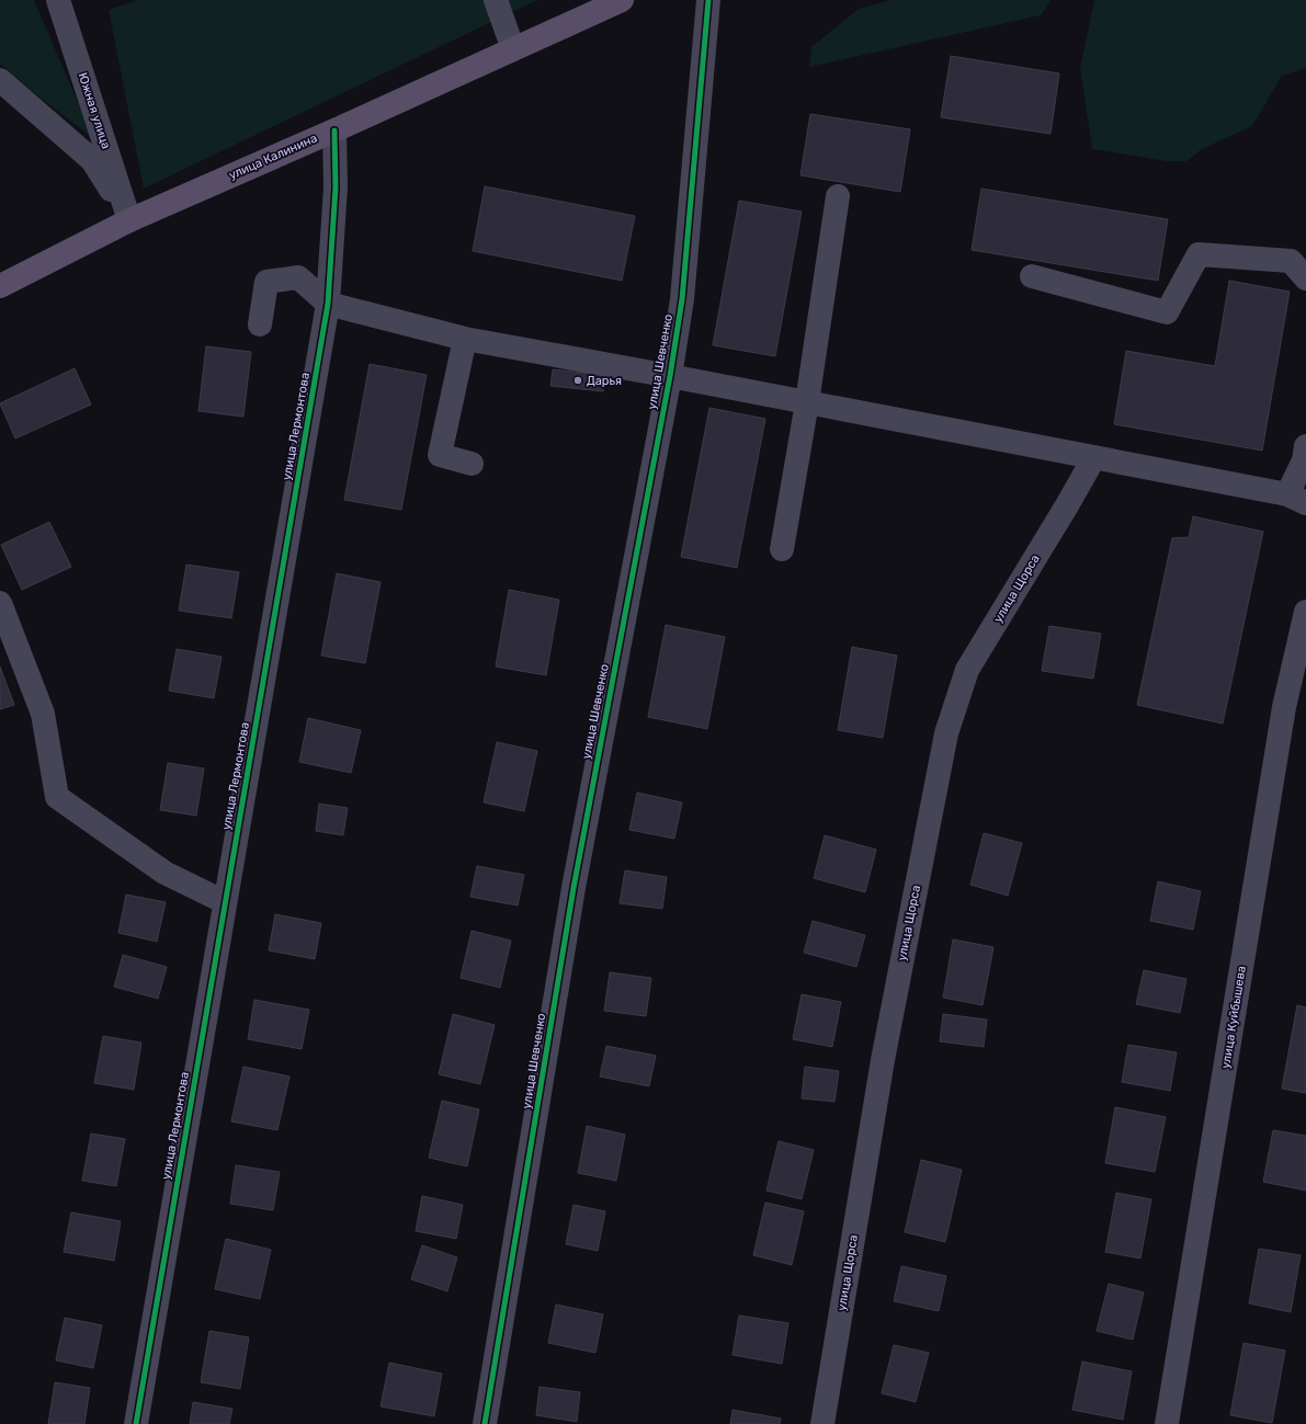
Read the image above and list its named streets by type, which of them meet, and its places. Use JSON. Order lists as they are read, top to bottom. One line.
{"streets":{"main road":["улица Калинина"],"street":["Южная улица","улица Шевченко","улица Лермонтова","улица Щорса","улица Куйбышева"]},"crossings":[["Южная улица","улица Калинина"],["улица Калинина","улица Лермонтова"]],"places":["Дарья"]}
